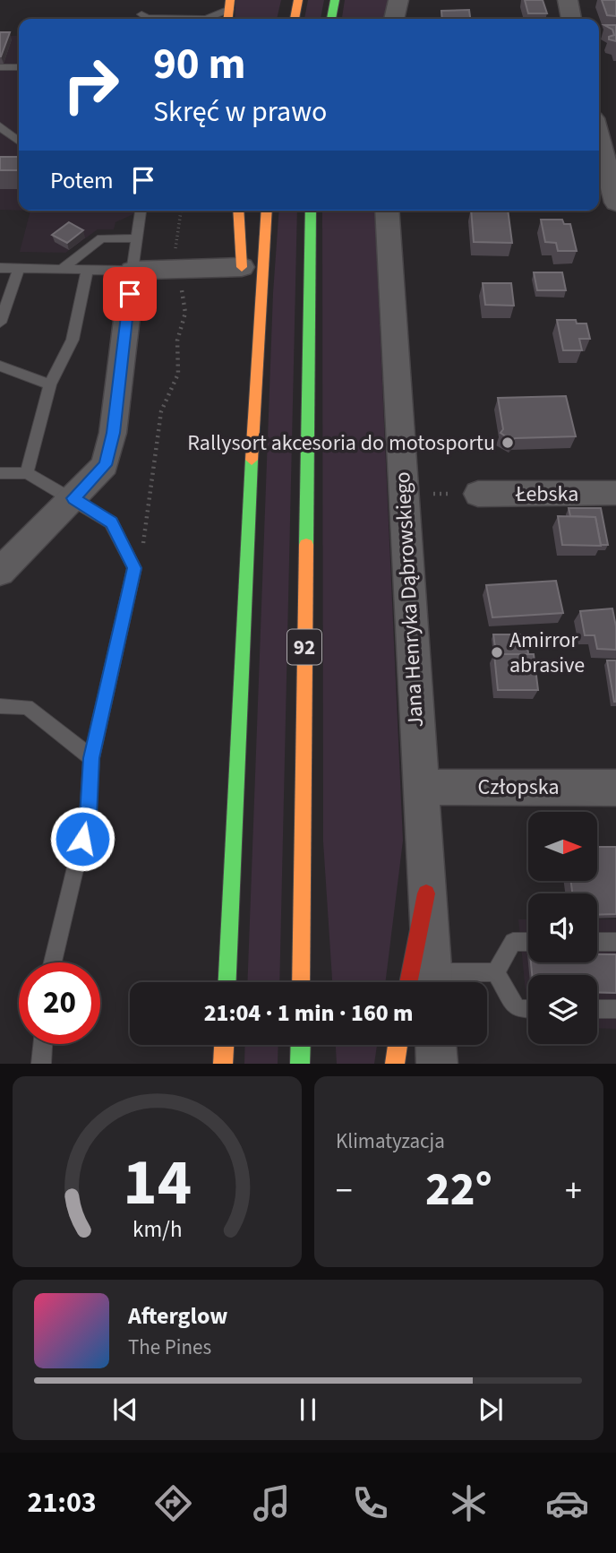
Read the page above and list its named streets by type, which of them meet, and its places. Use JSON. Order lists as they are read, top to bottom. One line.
{"streets":{"main road":["92"],"street":["Łebska","Jana Henryka Dąbrowskiego","Człopska"]},"crossings":[["Jana Henryka Dąbrowskiego","Człopska"]],"places":["Rallysort akcesoria do motosportu","Amirror abrasive"],"north":"right","page":{"turn":["90 m","Skręć w prawo"],"then":"Potem","limit":"20","trip":"21:04 · 1 min · 160 m","tile":"Klimatyzacja","heat":["−","22°","+"],"song":["Afterglow","The Pines"],"tabs":"21:03","gauge":["14","km/h"]}}
